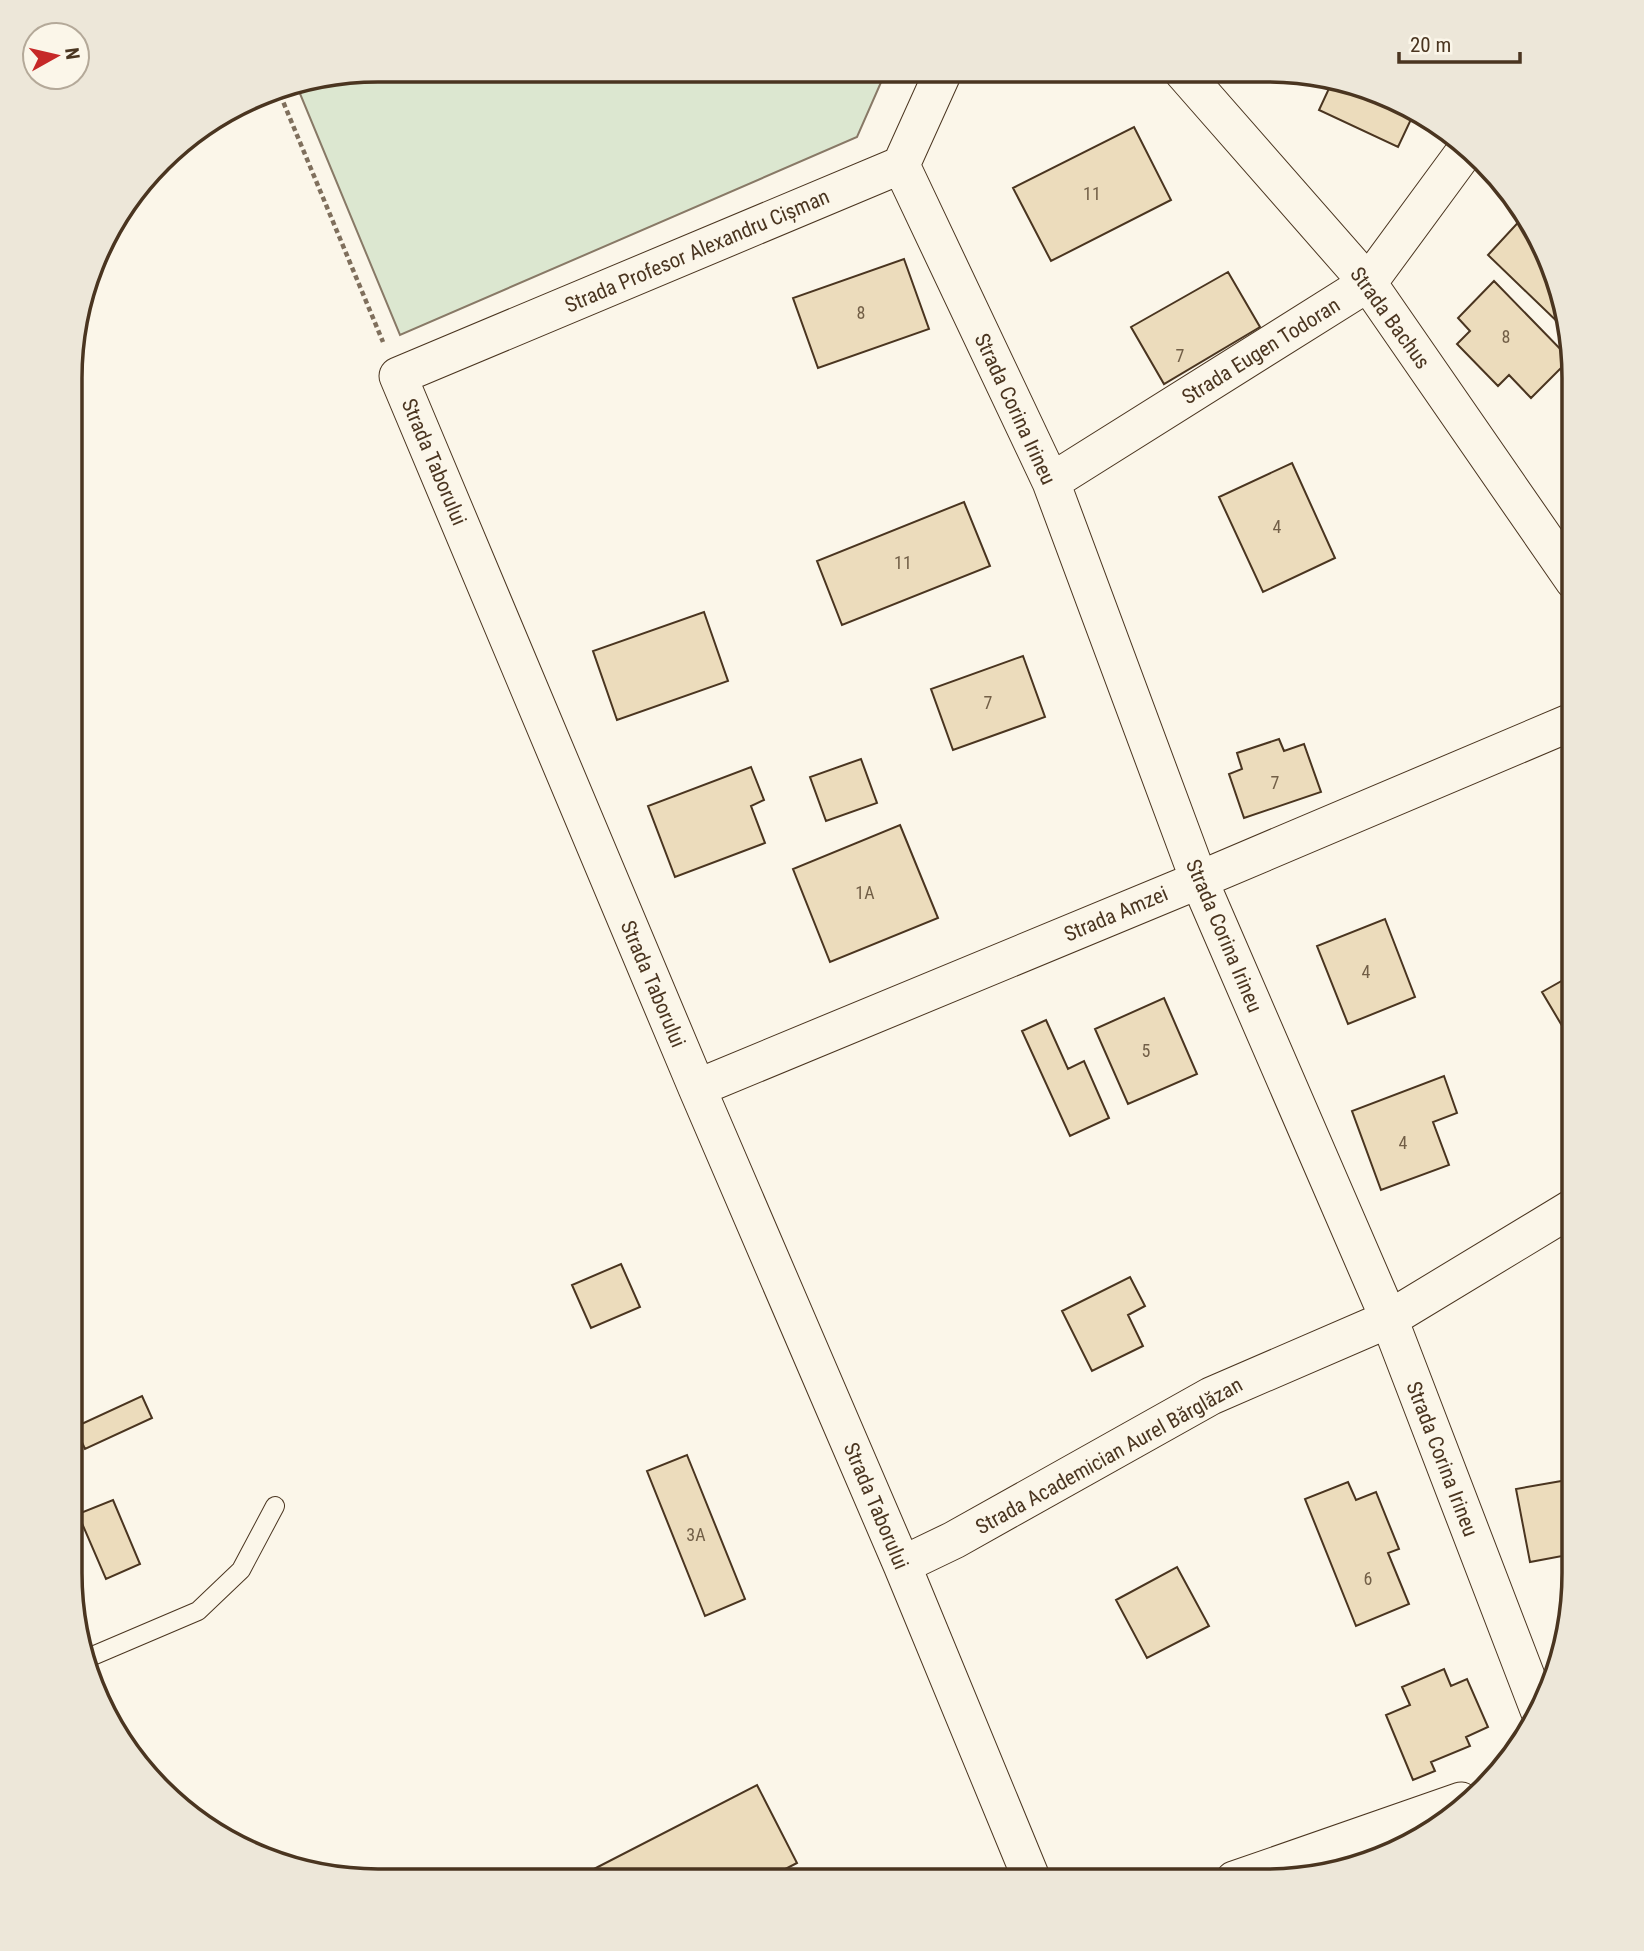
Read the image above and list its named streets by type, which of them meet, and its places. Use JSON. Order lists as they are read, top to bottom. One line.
{"streets":{"street":["Strada Profesor Alexandru Cișman","Strada Bachus","Strada Eugen Todoran","Strada Corina Irineu","Strada Taborului","Strada Amzei","Strada Academician Aurel Bărglăzan"]},"crossings":[["Strada Profesor Alexandru Cișman","Strada Corina Irineu"],["Strada Profesor Alexandru Cișman","Strada Taborului"],["Strada Bachus","Strada Eugen Todoran"],["Strada Eugen Todoran","Strada Corina Irineu"],["Strada Corina Irineu","Strada Amzei"],["Strada Corina Irineu","Strada Academician Aurel Bărglăzan"],["Strada Taborului","Strada Amzei"],["Strada Taborului","Strada Academician Aurel Bărglăzan"]],"house_numbers":["11","8","8","7","4","11","7","7","1A","4","5","4","3A","6"],"scale_bar":"20 m","north":"right"}
